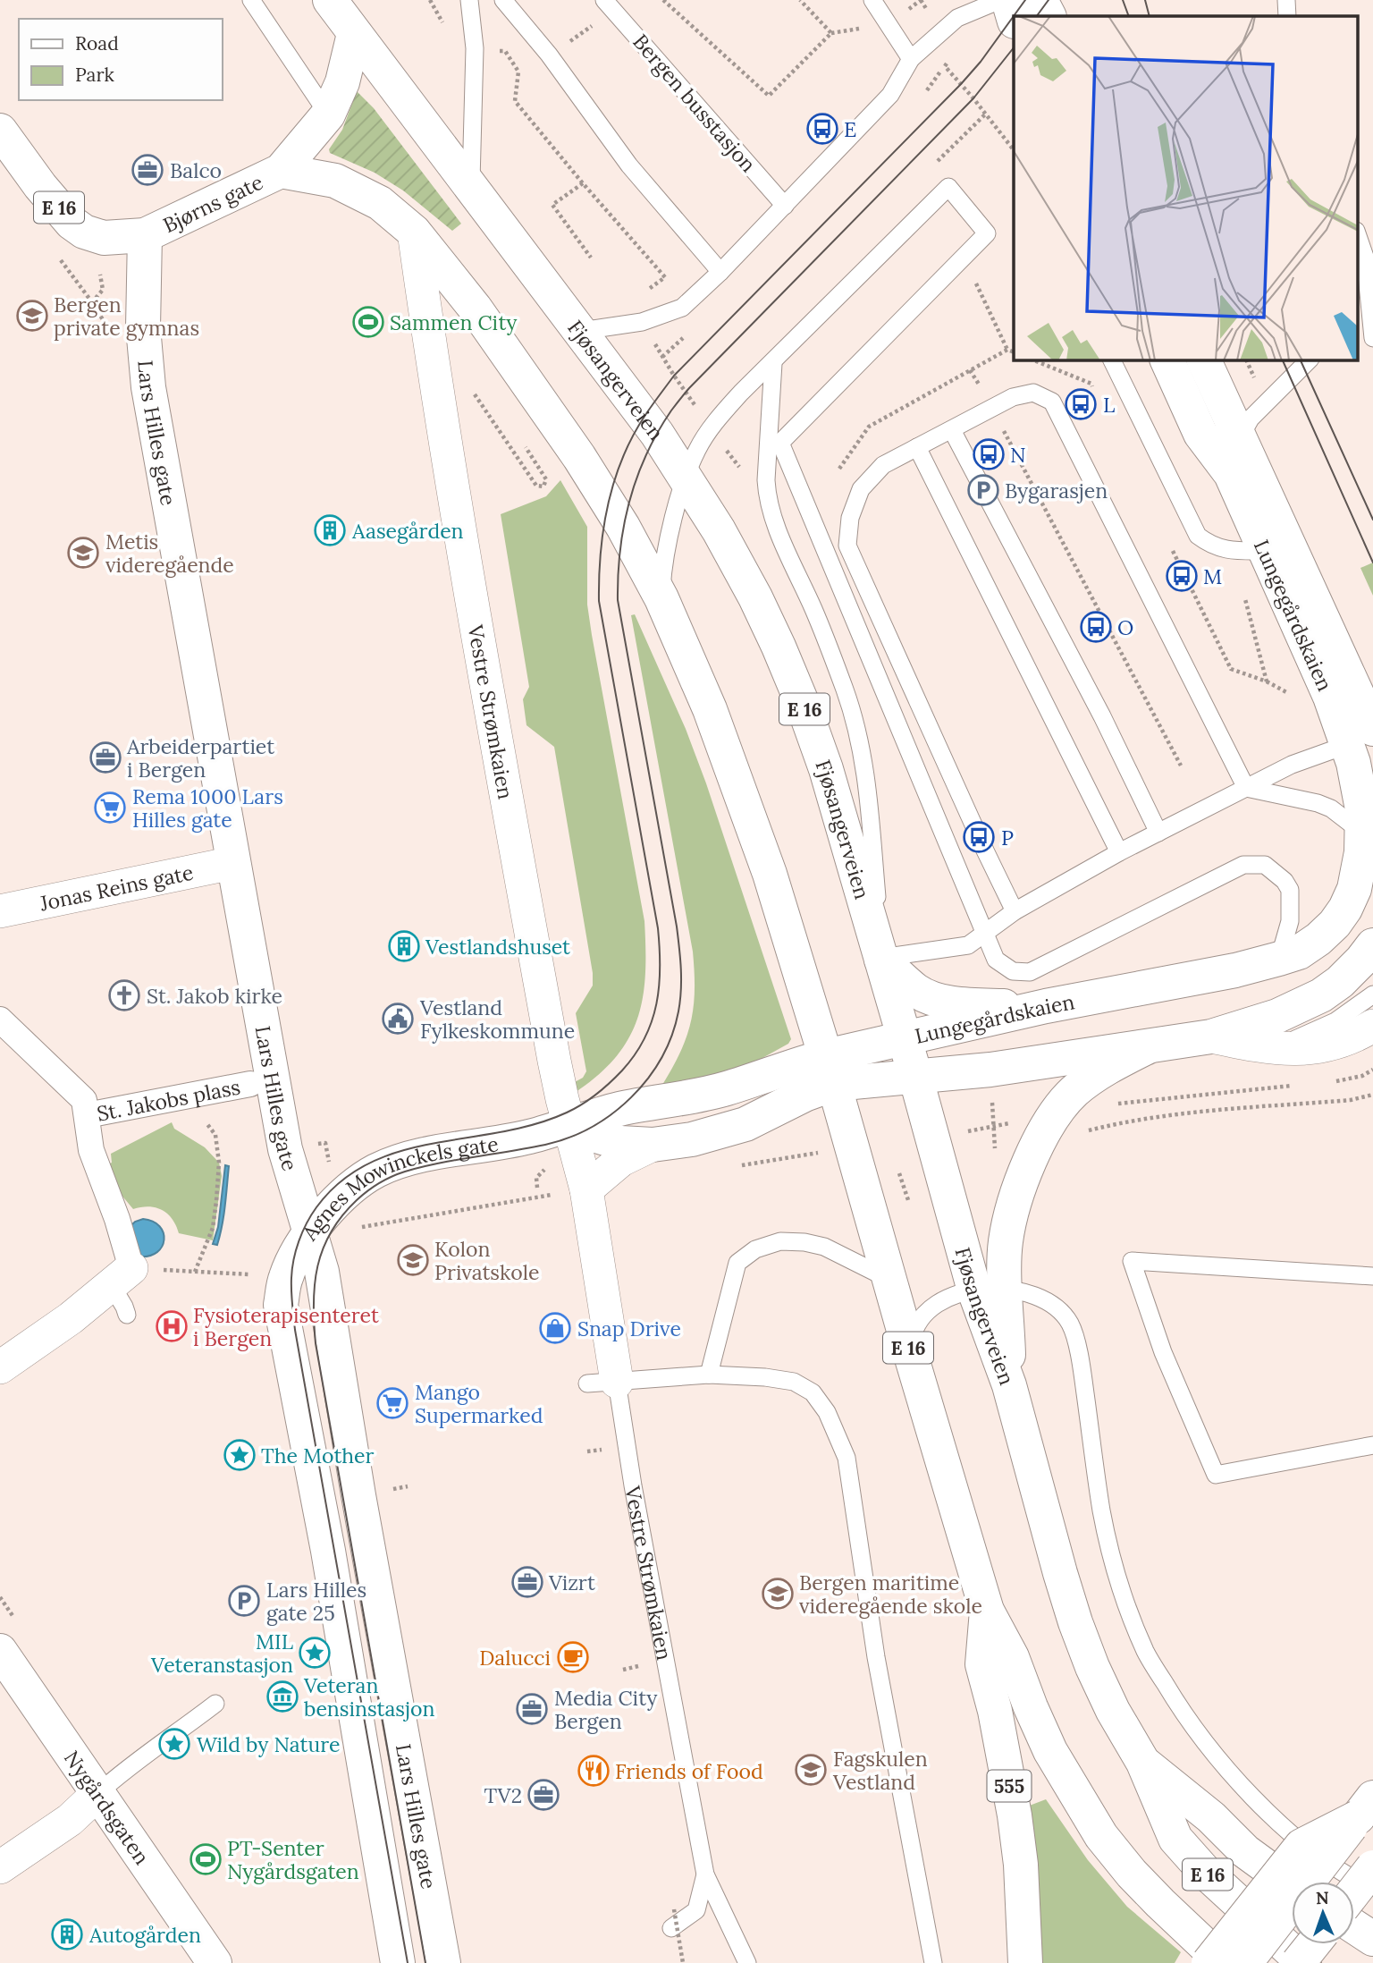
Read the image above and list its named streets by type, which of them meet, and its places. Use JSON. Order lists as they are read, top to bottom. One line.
{"streets":{"main road":["Bjørns gate","E 16","Fjøsangerveien","Lars Hilles gate","Lungegårdskaien","Agnes Mowinckels gate","555","Nygårdsgaten"],"street":["Vestre Strømkaien","Jonas Reins gate","St. Jakobs plass"],"lane":["Bergen busstasjon"]},"crossings":[["Bjørns gate","E 16"],["Bjørns gate","Lars Hilles gate"],["E 16","Fjøsangerveien"],["E 16","Lars Hilles gate"],["E 16","Lungegårdskaien"],["E 16","Vestre Strømkaien"],["E 16","Agnes Mowinckels gate"],["E 16","555"],["Fjøsangerveien","Lungegårdskaien"],["Lars Hilles gate","Jonas Reins gate"],["Lars Hilles gate","Agnes Mowinckels gate"],["Lungegårdskaien","Agnes Mowinckels gate"],["Vestre Strømkaien","Agnes Mowinckels gate"]],"places":{"bus stop":["E","L","N","M","O","P"],"office":["Balco","Arbeiderpartiet i Bergen","Vizrt","Media City Bergen","TV2"],"school or university":["Bergen private gymnas","Metis videregående","Kolon Privatskole","Bergen maritime videregående skole","Fagskulen Vestland"],"sports":["Sammen City","PT-Senter Nygårdsgaten"],"parking":["Bygarasjen","Lars Hilles gate 25"],"building":["Aasegården","Vestlandshuset","Autogården"],"supermarket":["Rema 1000 Lars Hilles gate","Mango Supermarked"],"church":["St. Jakob kirke"],"public building":["Vestland Fylkeskommune"],"hospital":["Fysioterapisenteret i Bergen"],"shop":["Snap Drive"],"place":["The Mother","MIL Veteranstasjon","Wild by Nature"],"cafe":["Dalucci"],"museum":["Veteran bensinstasjon"],"restaurant":["Friends of Food"]},"legend":["Road","Park"],"north":"top"}
